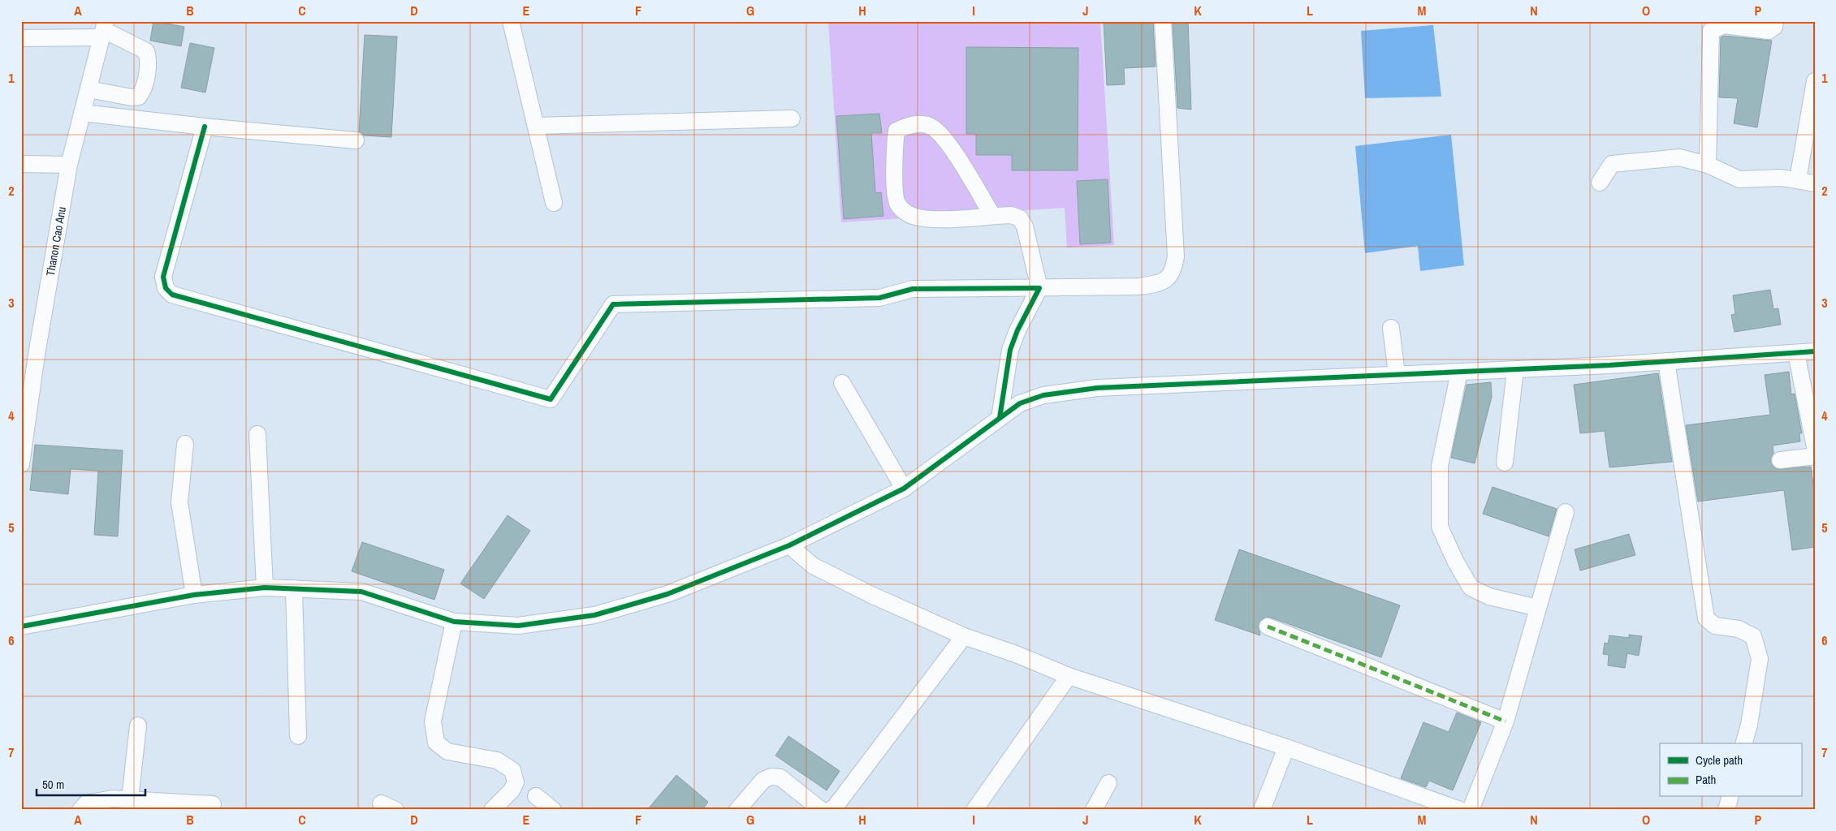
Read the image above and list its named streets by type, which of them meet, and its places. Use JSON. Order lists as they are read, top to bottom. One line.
{"streets":{"street":["Thanon Cao Anu"]},"legend":["Cycle path","Path"],"scale_bar":"50 m","grid":{"columns":["A","B","C","D","E","F","G","H","I","J","K","L","M","N","O","P"],"rows":["1","2","3","4","5","6","7"]}}
